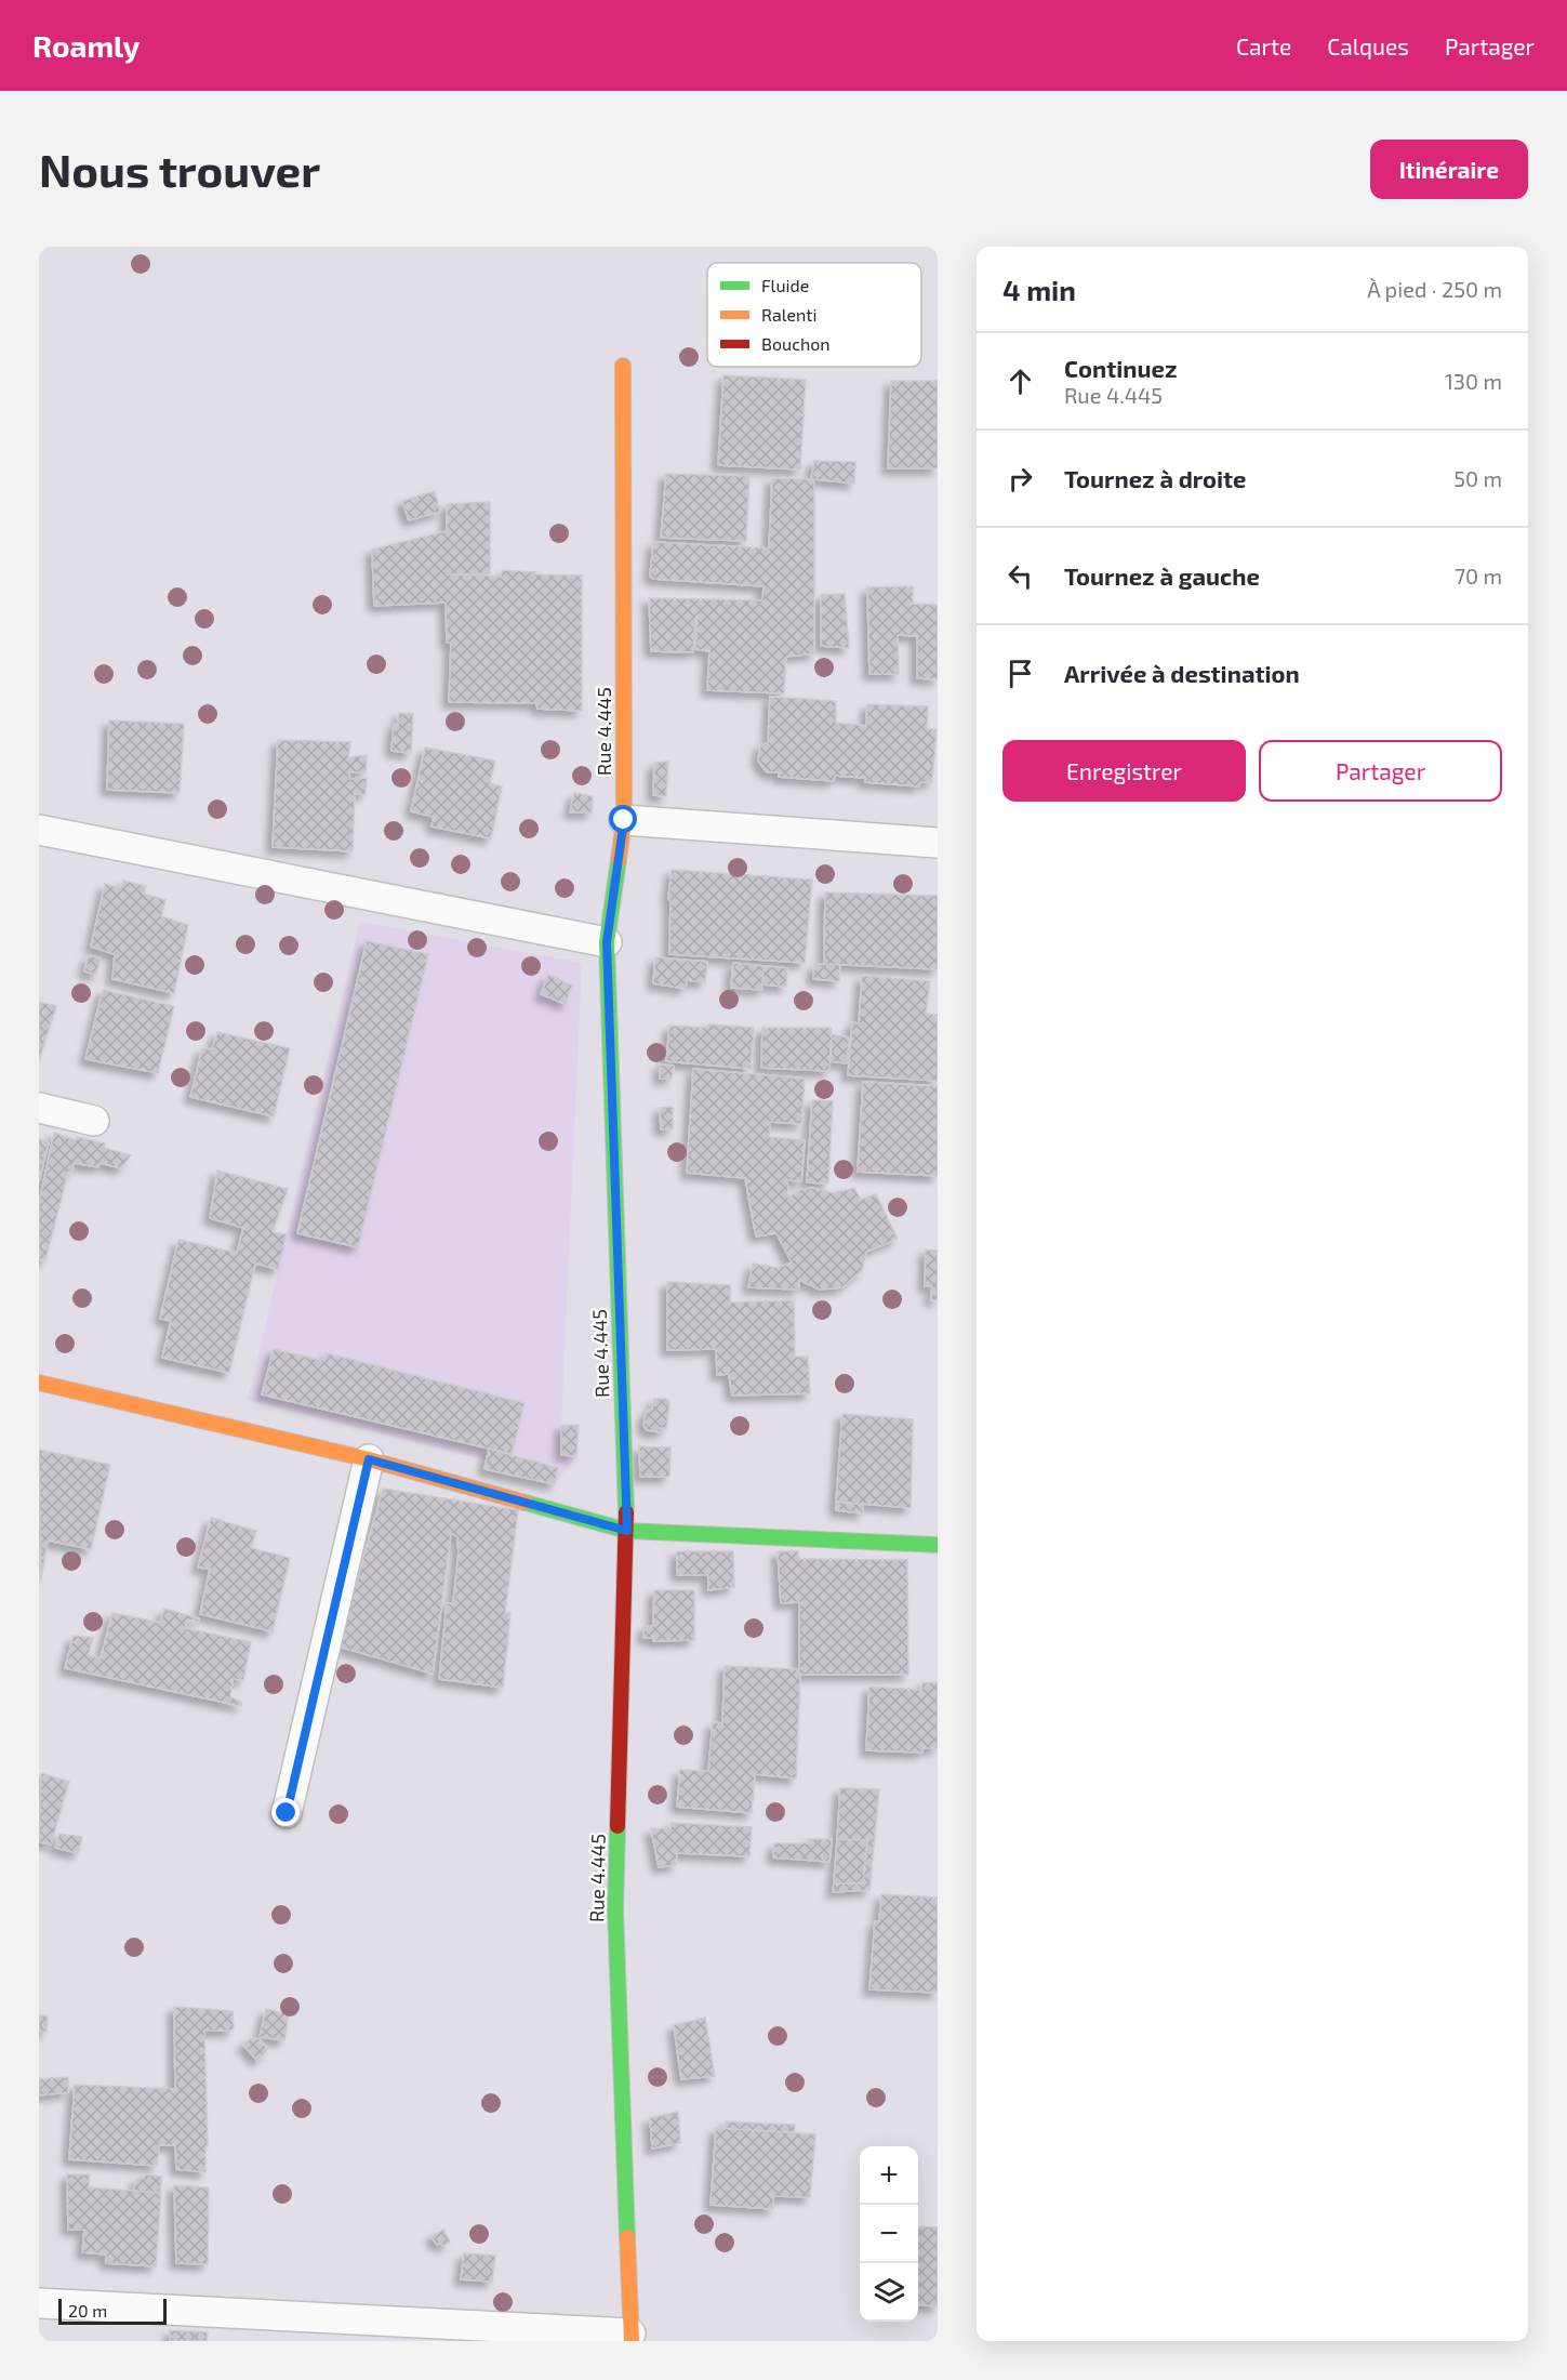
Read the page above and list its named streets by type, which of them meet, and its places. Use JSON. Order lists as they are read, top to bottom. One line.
{"streets":{"street":["Rue 4.445"]},"legend":["Fluide","Ralenti","Bouchon"],"scale_bar":"20 m","page":{"header":"Roamly","nav":["Carte","Calques","Partager"],"buttons":["Itinéraire",["Enregistrer","Partager"]],"title":"Nous trouver","heading":["4 min","À pied · 250 m"],"list":[["Continuez","Rue 4.445","130 m"],["Tournez à droite","50 m"],["Tournez à gauche","70 m"],"Arrivée à destination"],"map_buttons":["+","−"],"scale":"20 m"}}
